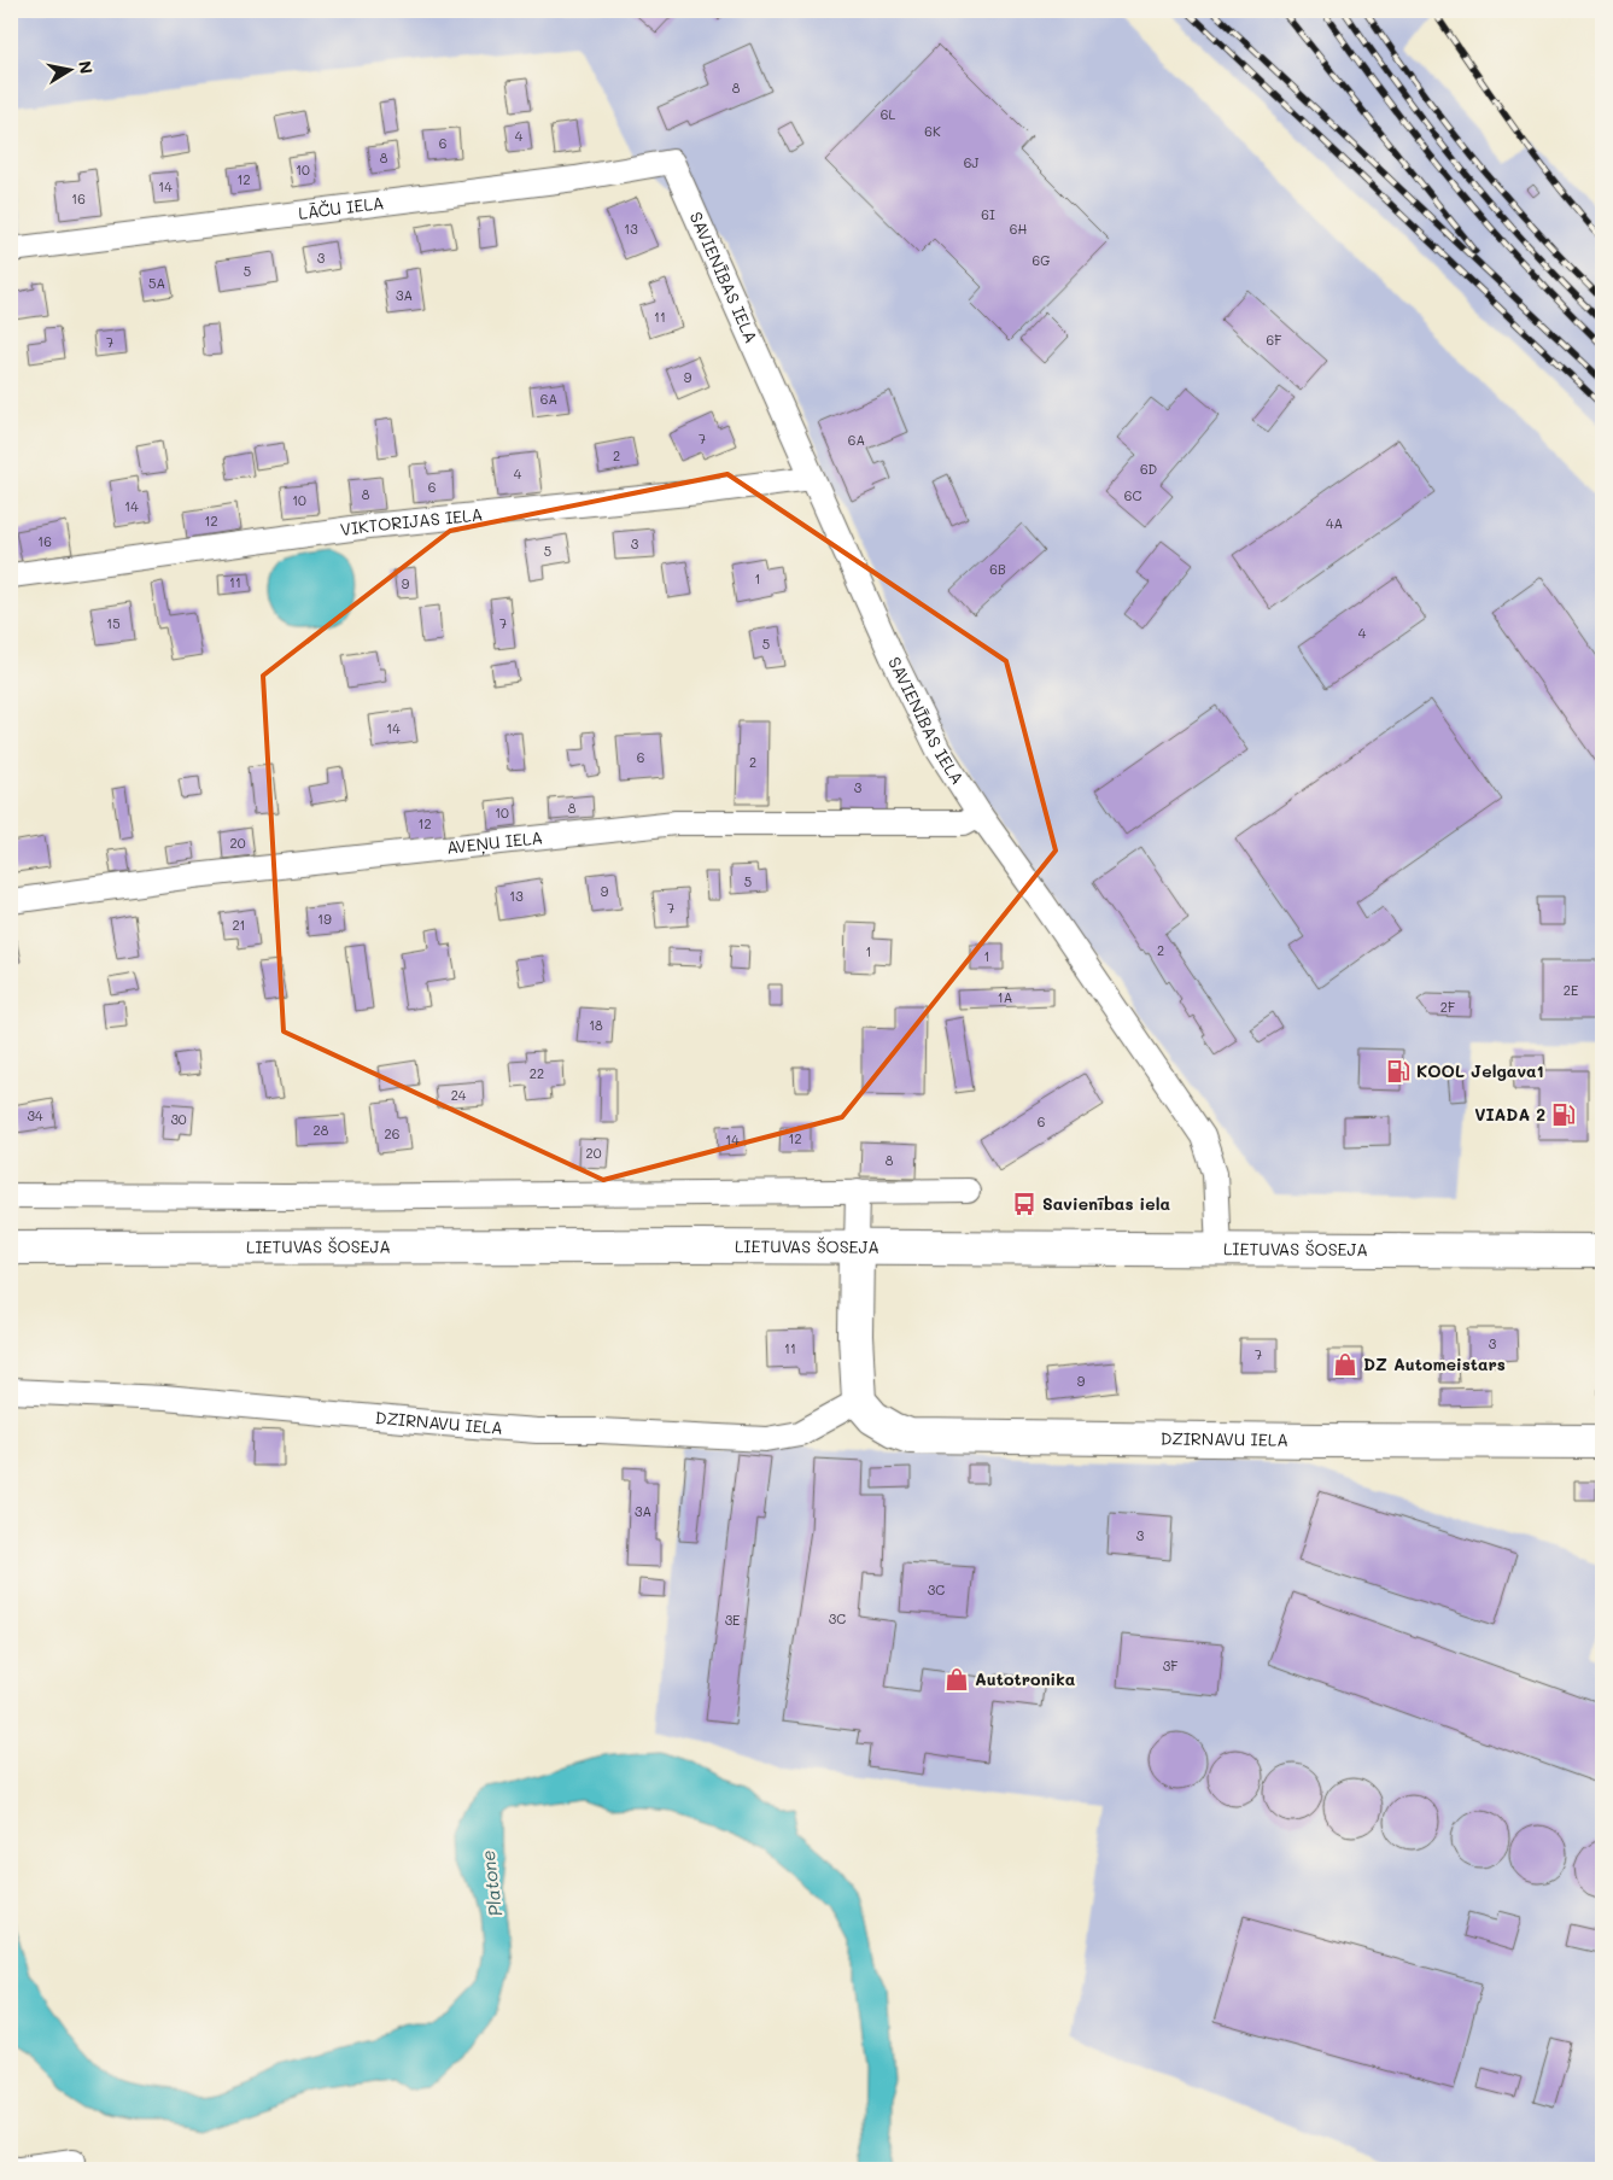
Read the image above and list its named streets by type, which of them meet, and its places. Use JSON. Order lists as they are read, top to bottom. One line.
{"streets":{"main road":["LIETUVAS ŠOSEJA","DZIRNAVU IELA"],"street":["LĀČU IELA","SAVIENĪBAS IELA","VIKTORIJAS IELA","AVEŅU IELA"]},"crossings":[["LĀČU IELA","SAVIENĪBAS IELA"],["SAVIENĪBAS IELA","VIKTORIJAS IELA"],["SAVIENĪBAS IELA","AVEŅU IELA"],["SAVIENĪBAS IELA","LIETUVAS ŠOSEJA"]],"water":["Platone"],"places":{"fuel station":["KOOL Jelgava1","VIADA 2"],"bus stop":["Savienības iela"],"shop":["DZ Automeistars","Autotronika"]},"house_numbers":["8","6L","6K","4","6","8","6J","10","12","14","16","6I","13","6H","3","6G","5","5A","3A","11","6F","7","9","6A","7","6A","2","6D","4","6","8","6C","10","14","12","4A","16","3","5","6B","1","11","9","15","7","4","5","14","6","2","3","8","10","12","20","5","9","13","7","19","21","2","1","1","2E","1A","2F","18","22","24","34","30","6","28","26","12","14","20","8","3","11","7","9","3A","3","3C","3C","3E","3F"],"north":"right"}
